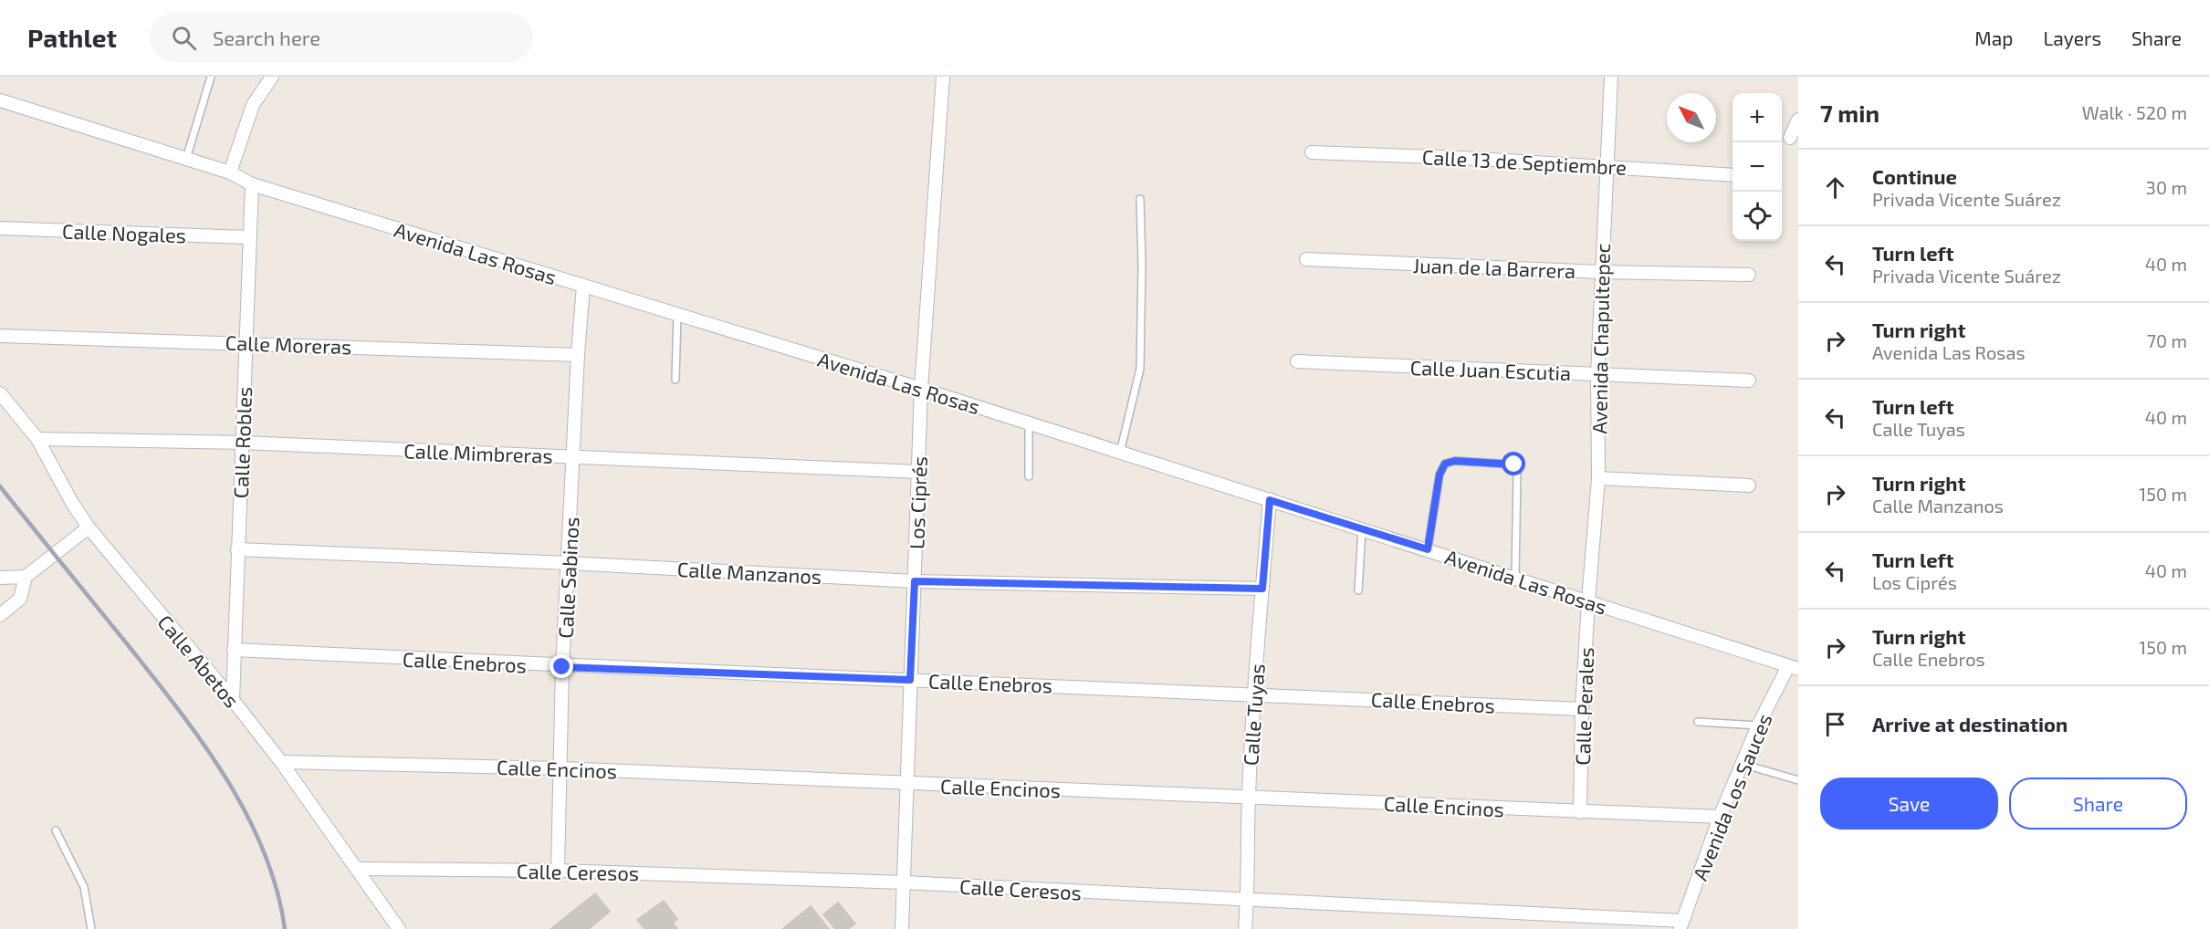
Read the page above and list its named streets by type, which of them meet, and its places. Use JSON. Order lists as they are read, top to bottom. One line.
{"streets":{"street":["Calle 13 de Septiembre","Calle Nogales","Avenida Las Rosas","Juan de la Barrera","Avenida Chapultepec","Calle Moreras","Calle Juan Escutia","Calle Robles","Calle Mimbreras","Los Ciprés","Calle Manzanos","Calle Sabinos","Calle Abetos","Calle Enebros","Calle Perales","Calle Tuyas","Calle Encinos","Avenida Los Sauces","Calle Ceresos"]},"crossings":[["Calle 13 de Septiembre","Avenida Chapultepec"],["Calle Nogales","Calle Robles"],["Avenida Las Rosas","Avenida Chapultepec"],["Avenida Las Rosas","Calle Robles"],["Avenida Las Rosas","Los Ciprés"],["Avenida Las Rosas","Calle Sabinos"],["Avenida Las Rosas","Calle Perales"],["Avenida Las Rosas","Calle Tuyas"],["Avenida Las Rosas","Avenida Los Sauces"],["Juan de la Barrera","Avenida Chapultepec"],["Avenida Chapultepec","Calle Juan Escutia"],["Avenida Chapultepec","Calle Perales"],["Calle Moreras","Calle Robles"],["Calle Moreras","Calle Sabinos"],["Calle Robles","Calle Mimbreras"],["Calle Robles","Calle Manzanos"],["Calle Robles","Calle Abetos"],["Calle Robles","Calle Enebros"],["Calle Mimbreras","Los Ciprés"],["Calle Mimbreras","Calle Sabinos"],["Calle Mimbreras","Calle Abetos"],["Los Ciprés","Calle Manzanos"],["Los Ciprés","Calle Enebros"],["Los Ciprés","Calle Encinos"],["Los Ciprés","Calle Ceresos"],["Calle Manzanos","Calle Sabinos"],["Calle Manzanos","Calle Tuyas"],["Calle Sabinos","Calle Enebros"],["Calle Sabinos","Calle Encinos"],["Calle Sabinos","Calle Ceresos"],["Calle Abetos","Calle Encinos"],["Calle Abetos","Calle Ceresos"],["Calle Enebros","Calle Perales"],["Calle Enebros","Calle Tuyas"],["Calle Perales","Calle Encinos"],["Calle Tuyas","Calle Encinos"],["Calle Tuyas","Calle Ceresos"],["Calle Encinos","Avenida Los Sauces"],["Avenida Los Sauces","Calle Ceresos"]],"north":"top left","page":{"header":"Pathlet","search":"Search here","nav":["Map","Layers","Share"],"heading":["7 min","Walk · 520 m"],"map_buttons":["+","−"],"list":[["Continue","Privada Vicente Suárez","30 m"],["Turn left","Privada Vicente Suárez","40 m"],["Turn right","Avenida Las Rosas","70 m"],["Turn left","Calle Tuyas","40 m"],["Turn right","Calle Manzanos","150 m"],["Turn left","Los Ciprés","40 m"],["Turn right","Calle Enebros","150 m"],"Arrive at destination"],"buttons":["Save","Share"]}}
